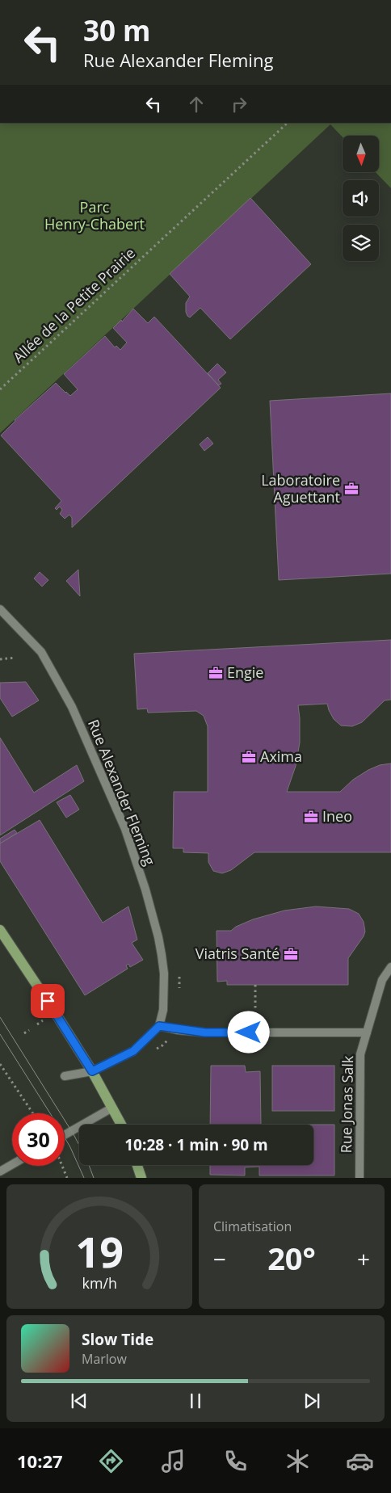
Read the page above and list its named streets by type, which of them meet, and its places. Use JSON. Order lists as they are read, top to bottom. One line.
{"streets":{"street":["Rue Alexander Fleming","Rue Jonas Salk"],"path":["Allée de la Petite Prairie"]},"parks":["Parc Henry-Chabert"],"places":{"office":["Laboratoire Aguettant","Engie","Axima","Ineo","Viatris Santé"]},"north":"bottom","page":{"turn":["30 m","Rue Alexander Fleming"],"limit":"30","trip":"10:28 · 1 min · 90 m","tile":"Climatisation","heat":["−","20°","+"],"song":["Slow Tide","Marlow"],"tabs":"10:27","gauge":["19","km/h"]}}
